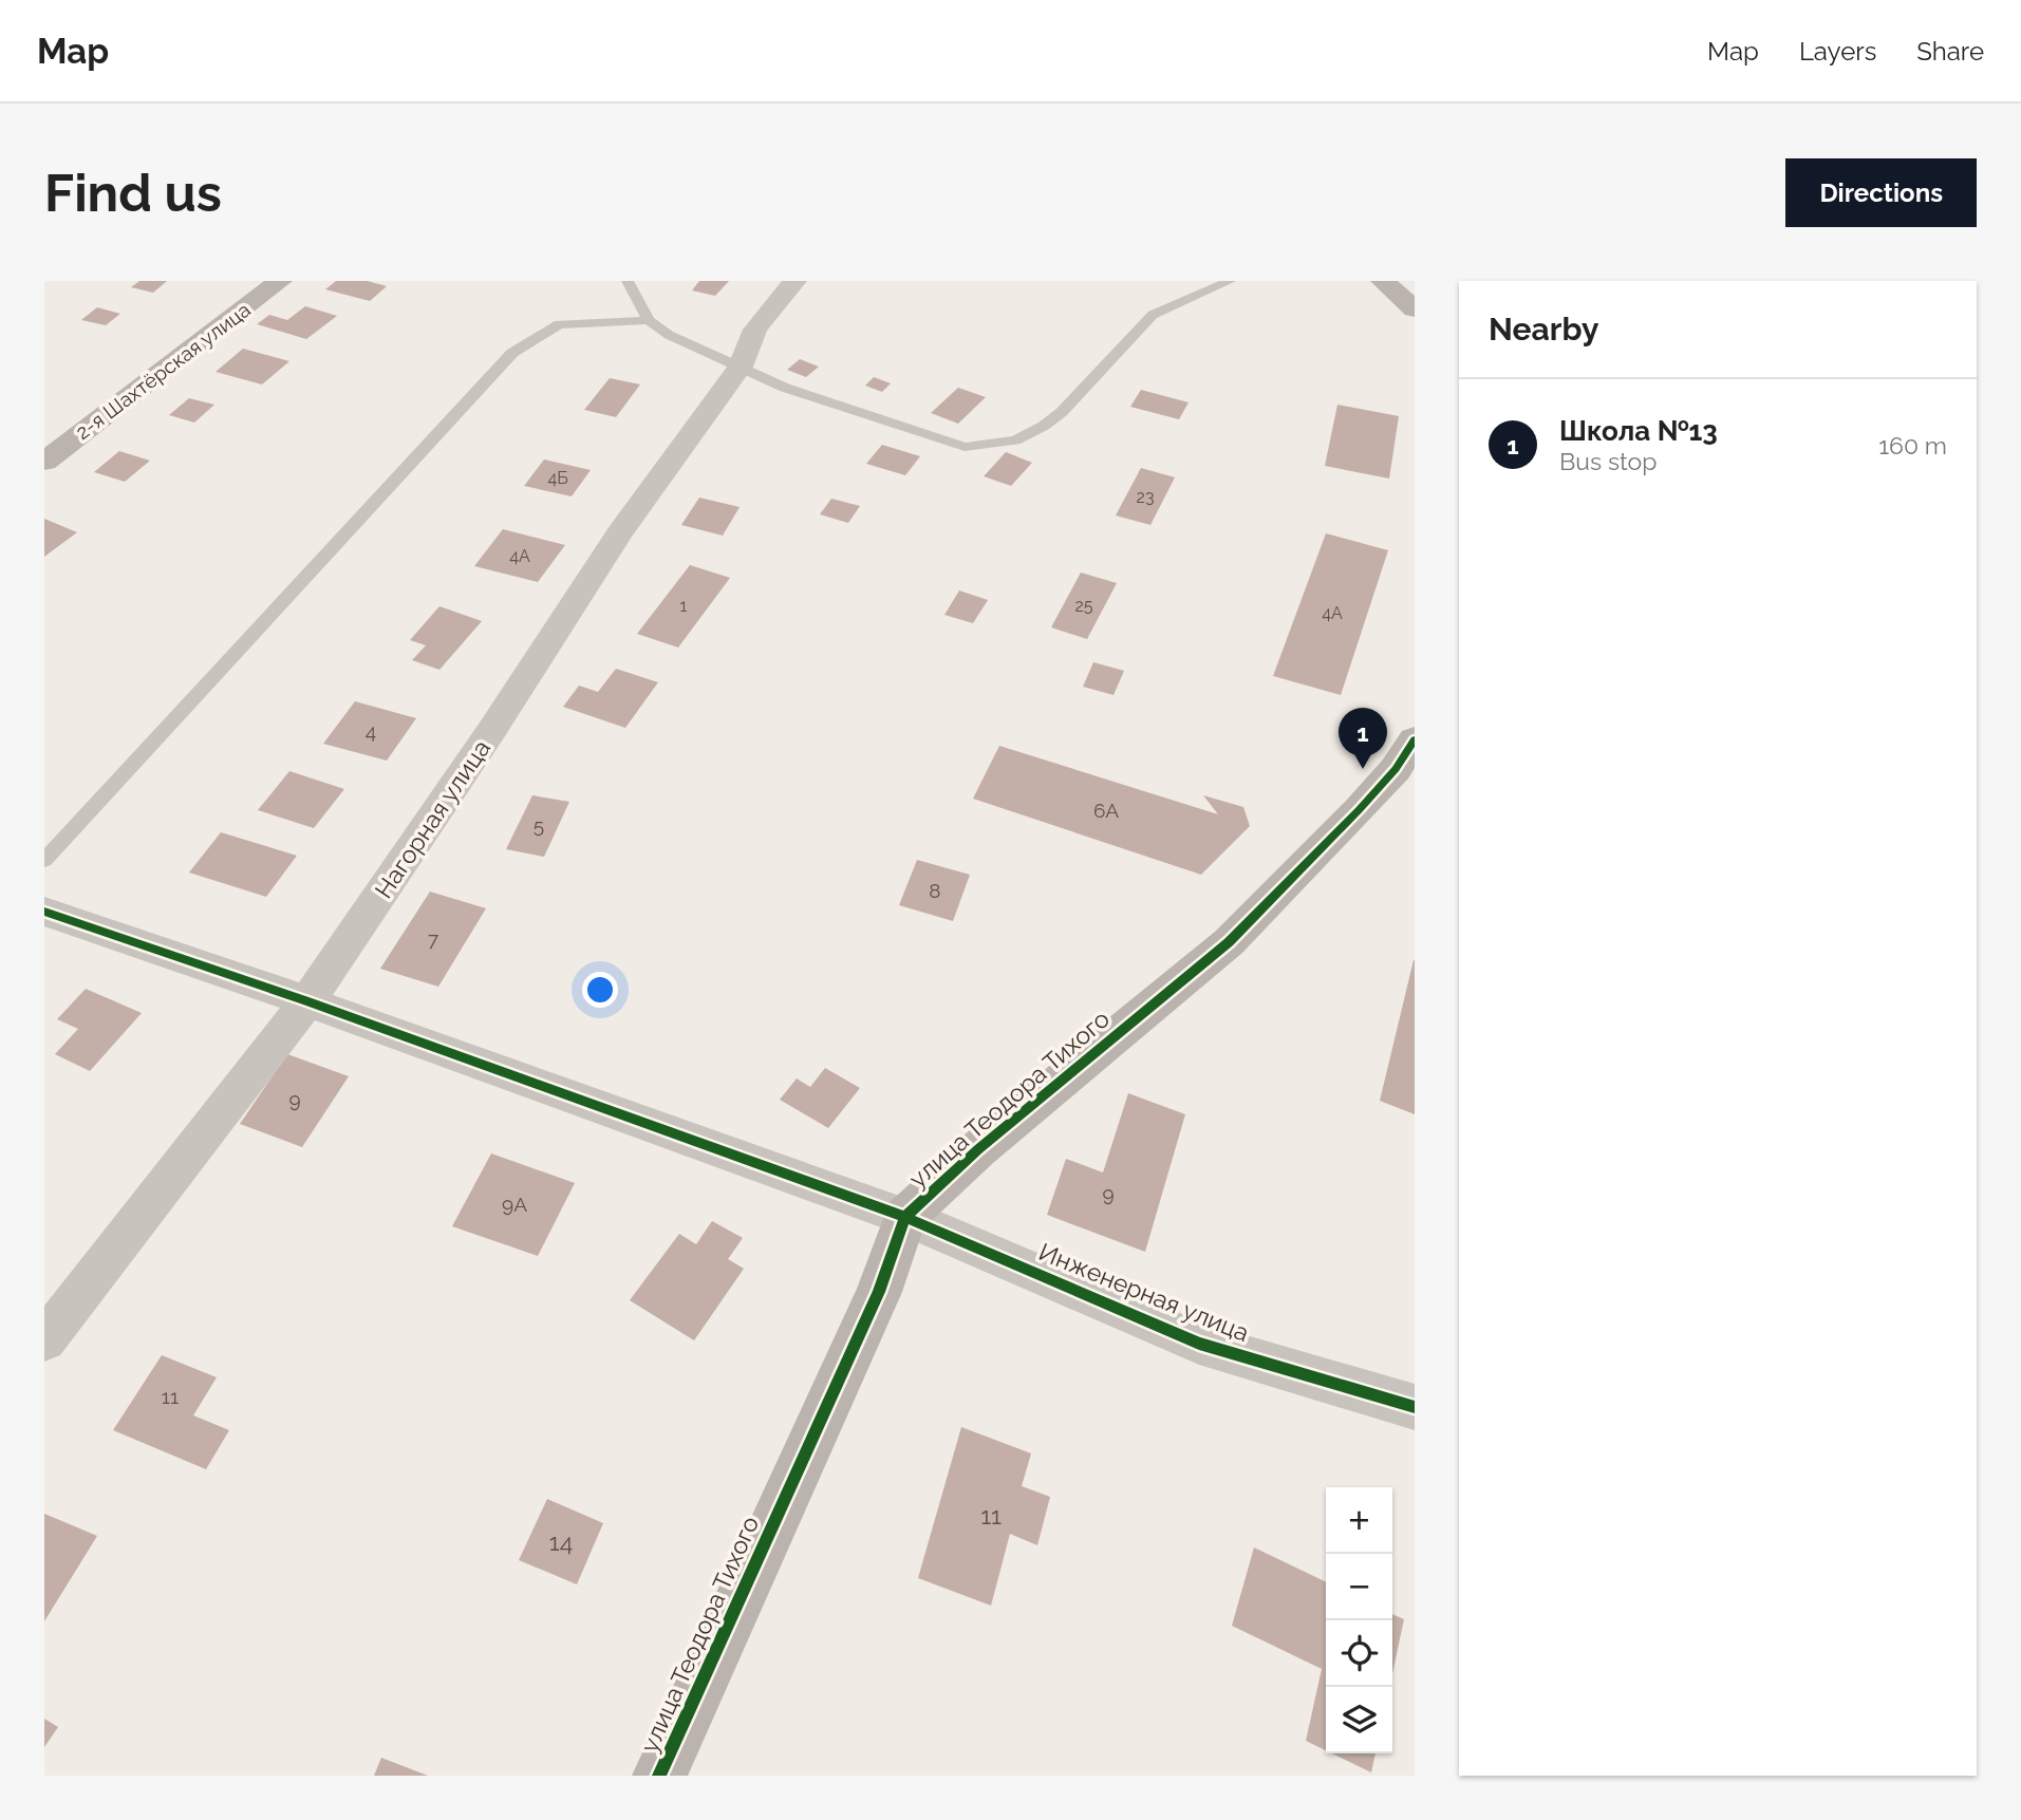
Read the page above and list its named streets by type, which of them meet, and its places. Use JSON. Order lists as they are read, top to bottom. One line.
{"streets":{"street":["2-я Шахтёрская улица","Нагорная улица","улица Теодора Тихого","Инженерная улица"]},"crossings":[["Нагорная улица","Инженерная улица"],["улица Теодора Тихого","Инженерная улица"]],"house_numbers":["4Б","23","4А","1","25","4А","4","6А","5","8","7","9","9","9А","11","11","14"],"page":{"header":"Map","nav":["Map","Layers","Share"],"buttons":"Directions","title":"Find us","heading":"Nearby","list":[{"mark":"1","name":"Школа №13","note":"Bus stop","value":"160 m"}],"pins":"1","map_buttons":["+","−"]}}
